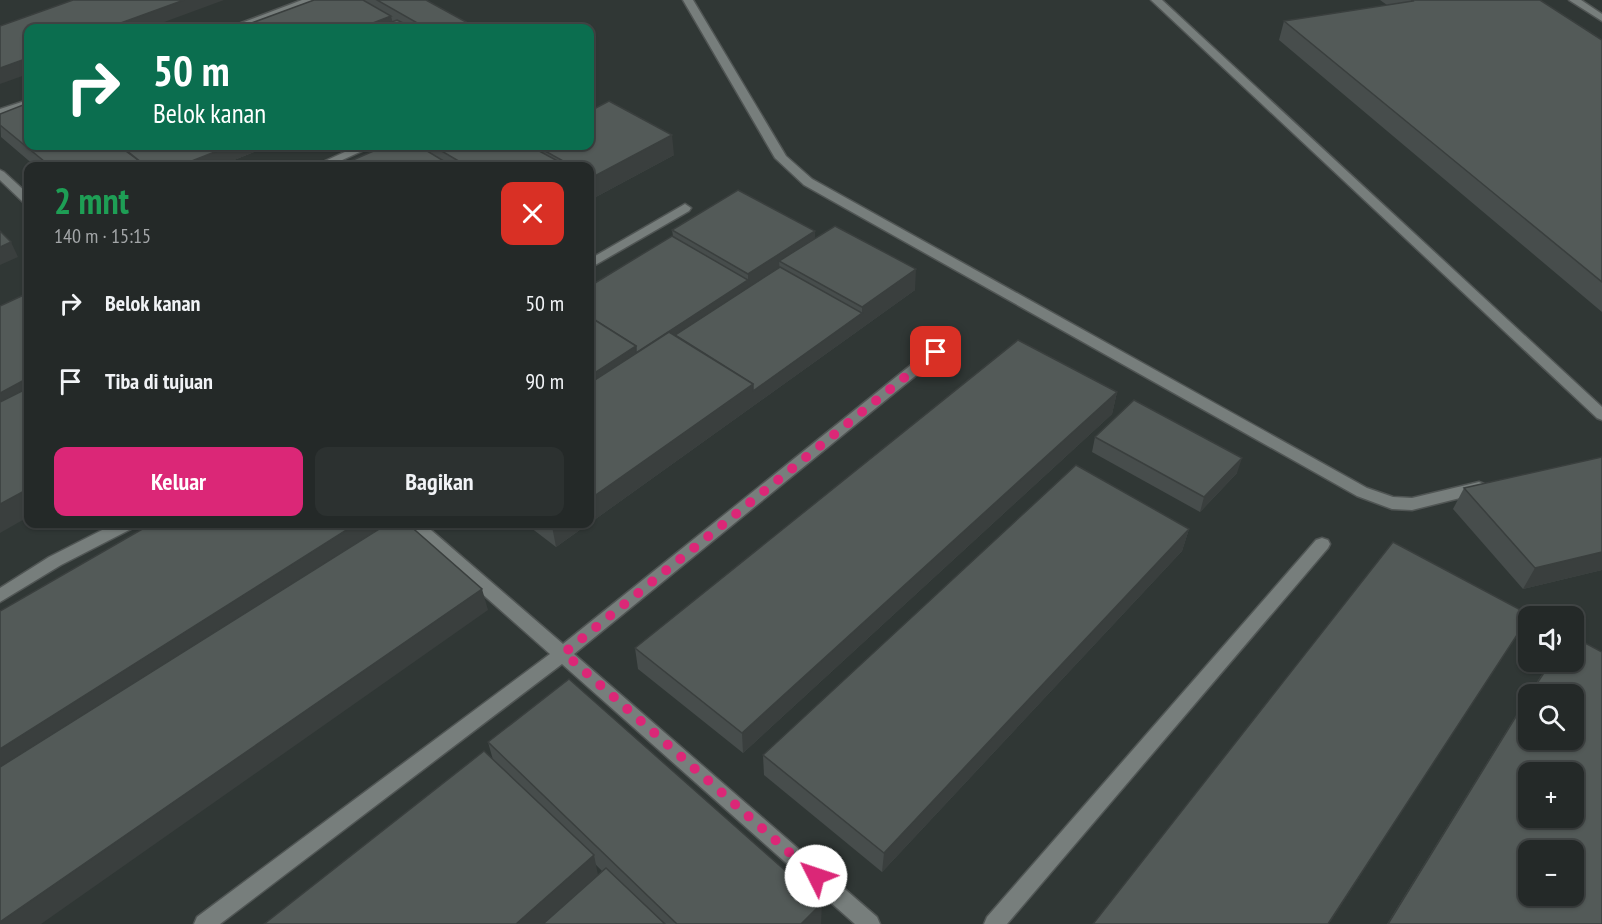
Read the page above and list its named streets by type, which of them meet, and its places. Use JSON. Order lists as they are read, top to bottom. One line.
{"page":{"turn":["50 m","Belok kanan"],"heading":["2 mnt","140 m · 15:15"],"list":[{"name":"Belok kanan","value":"50 m"},{"name":"Tiba di tujuan","value":"90 m"}],"buttons":["Keluar","Bagikan"],"map_buttons":["+","−"]}}
